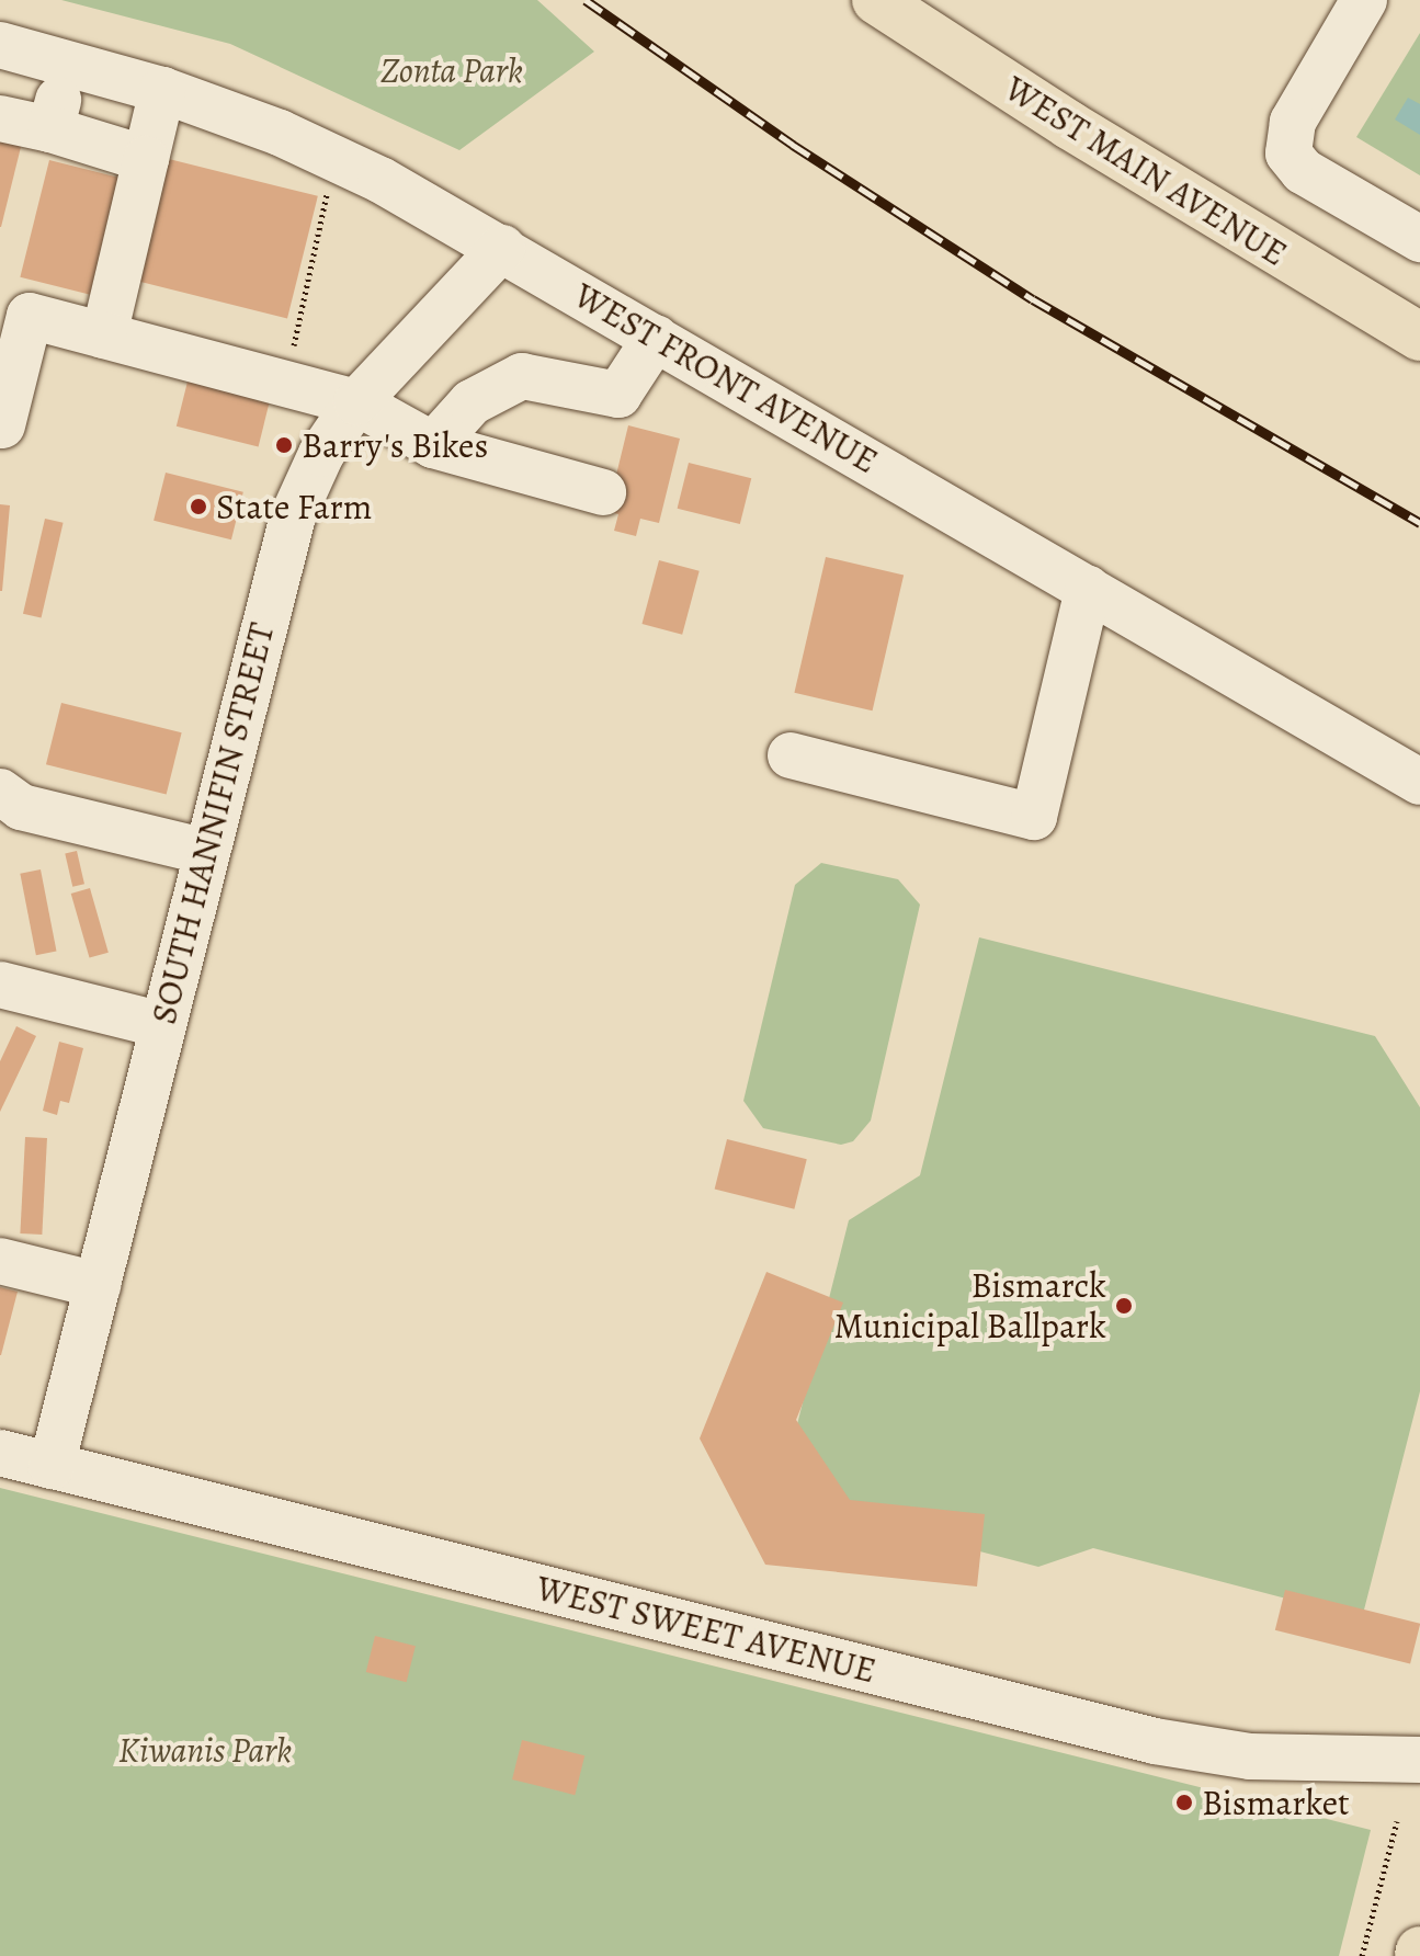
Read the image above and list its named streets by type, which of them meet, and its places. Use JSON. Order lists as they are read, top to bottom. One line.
{"streets":{"main road":["WEST MAIN AVENUE"],"street":["WEST FRONT AVENUE","SOUTH HANNIFIN STREET","WEST SWEET AVENUE"]},"crossings":[["WEST FRONT AVENUE","SOUTH HANNIFIN STREET"],["SOUTH HANNIFIN STREET","WEST SWEET AVENUE"]],"parks":["Zonta Park","Kiwanis Park"],"places":["Barry's Bikes","State Farm","Bismarck Municipal Ballpark","Bismarket"]}
